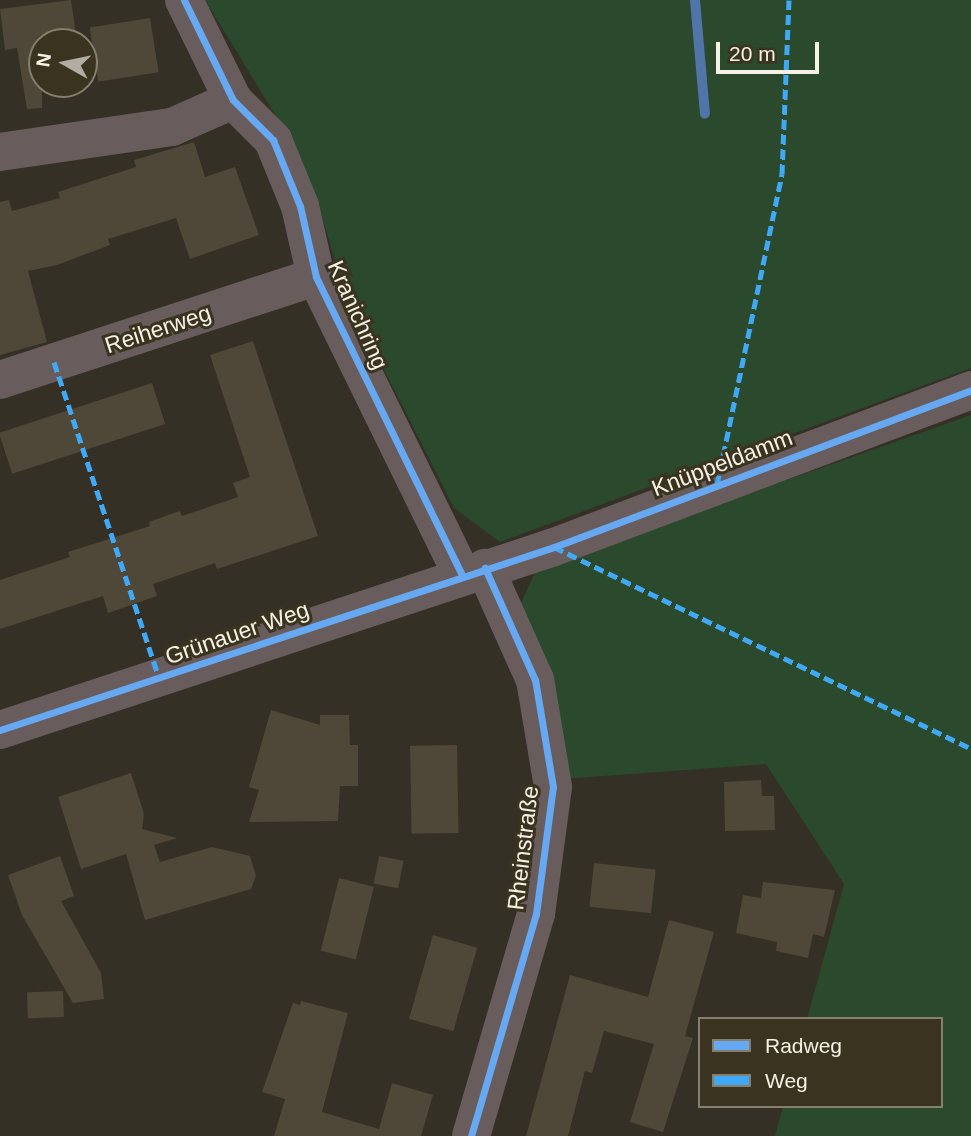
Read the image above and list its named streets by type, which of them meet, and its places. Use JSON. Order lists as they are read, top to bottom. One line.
{"streets":{"street":["Kranichring","Reiherweg","Knüppeldamm","Grünauer Weg","Rheinstraße"]},"crossings":[["Kranichring","Reiherweg"],["Kranichring","Knüppeldamm"],["Kranichring","Grünauer Weg"],["Kranichring","Rheinstraße"],["Knüppeldamm","Grünauer Weg"],["Knüppeldamm","Rheinstraße"],["Grünauer Weg","Rheinstraße"]],"legend":["Radweg","Weg"],"scale_bar":"20 m","north":"left"}
